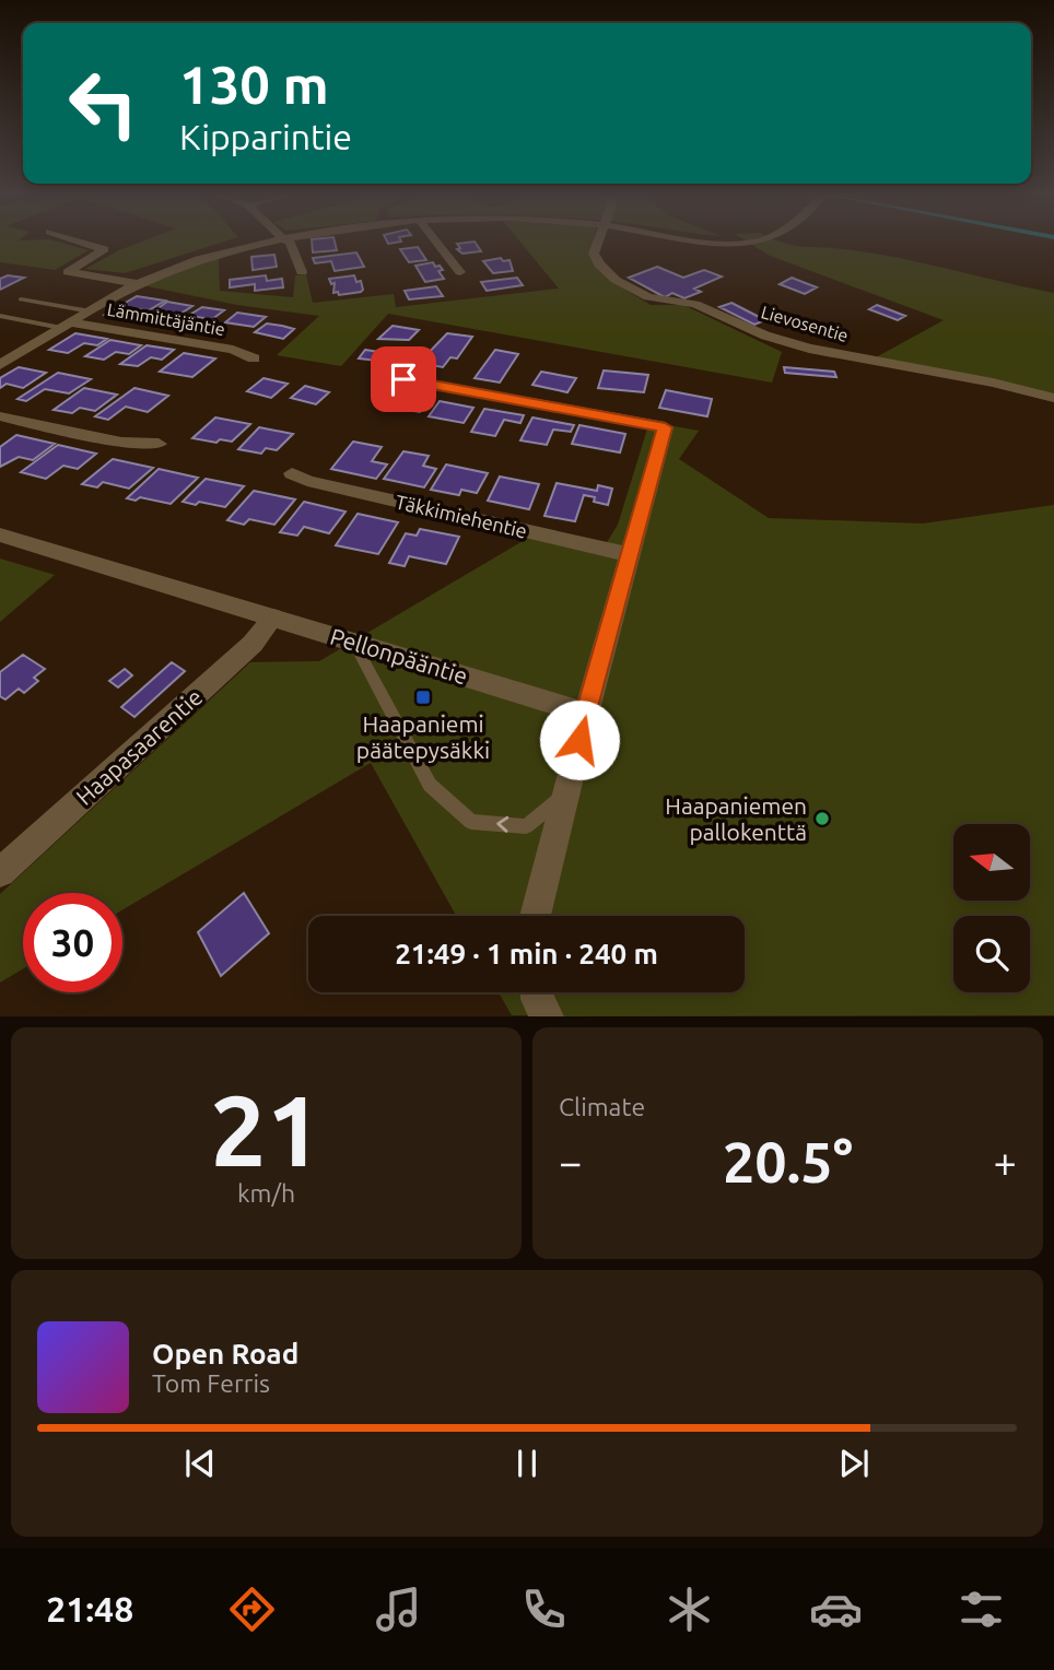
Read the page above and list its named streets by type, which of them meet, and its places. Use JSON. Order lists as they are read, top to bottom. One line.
{"streets":{"street":["Lämmittäjäntie","Lievosentie","Täkkimiehentie","Pellonpääntie","Haapasaarentie"]},"crossings":[["Pellonpääntie","Haapasaarentie"]],"places":{"transit":["Haapaniemi päätepysäkki"],"other":["Haapaniemen pallokenttä"]},"north":"left","page":{"turn":["130 m","Kipparintie"],"limit":"30","trip":"21:49 · 1 min · 240 m","tile":[["21","km/h"],"Climate"],"heat":["−","20.5°","+"],"song":["Open Road","Tom Ferris"],"tabs":"21:48"}}
